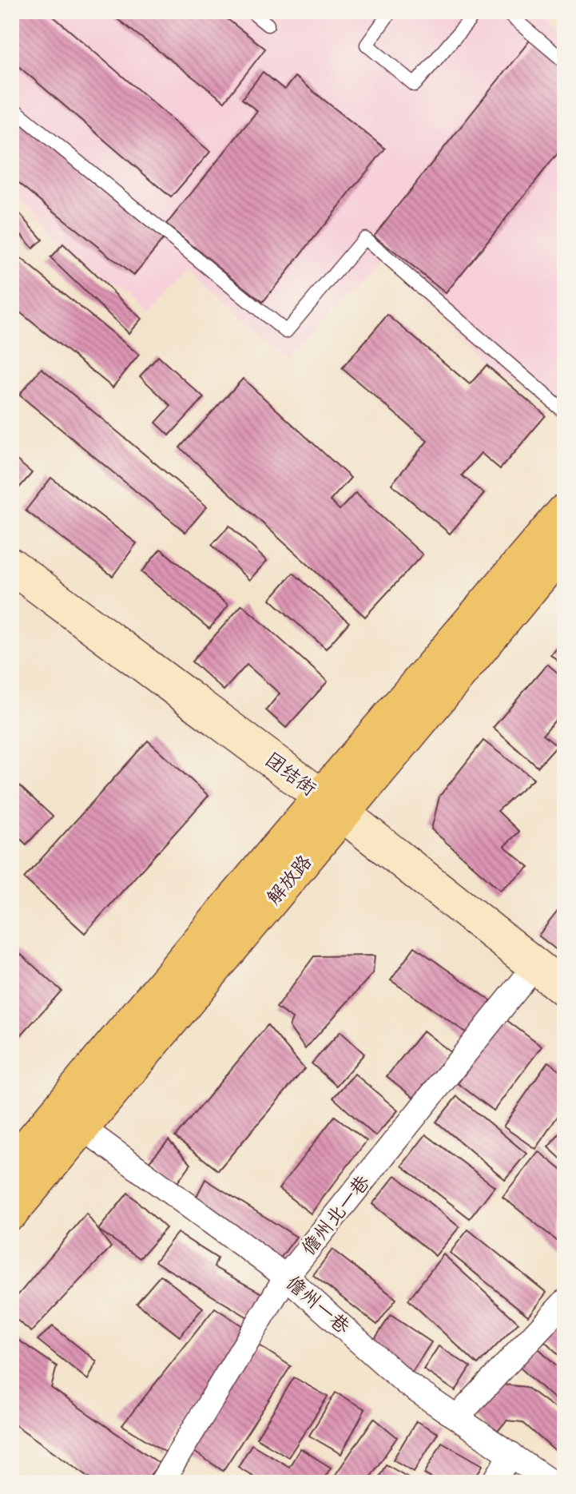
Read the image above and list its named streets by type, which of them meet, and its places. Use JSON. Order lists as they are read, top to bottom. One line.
{"streets":{"main road":["解放路"],"street":["团结街","儋州北一巷","儋州一巷"]},"crossings":[["团结街","解放路"],["团结街","儋州北一巷"],["解放路","儋州一巷"],["儋州北一巷","儋州一巷"]]}
